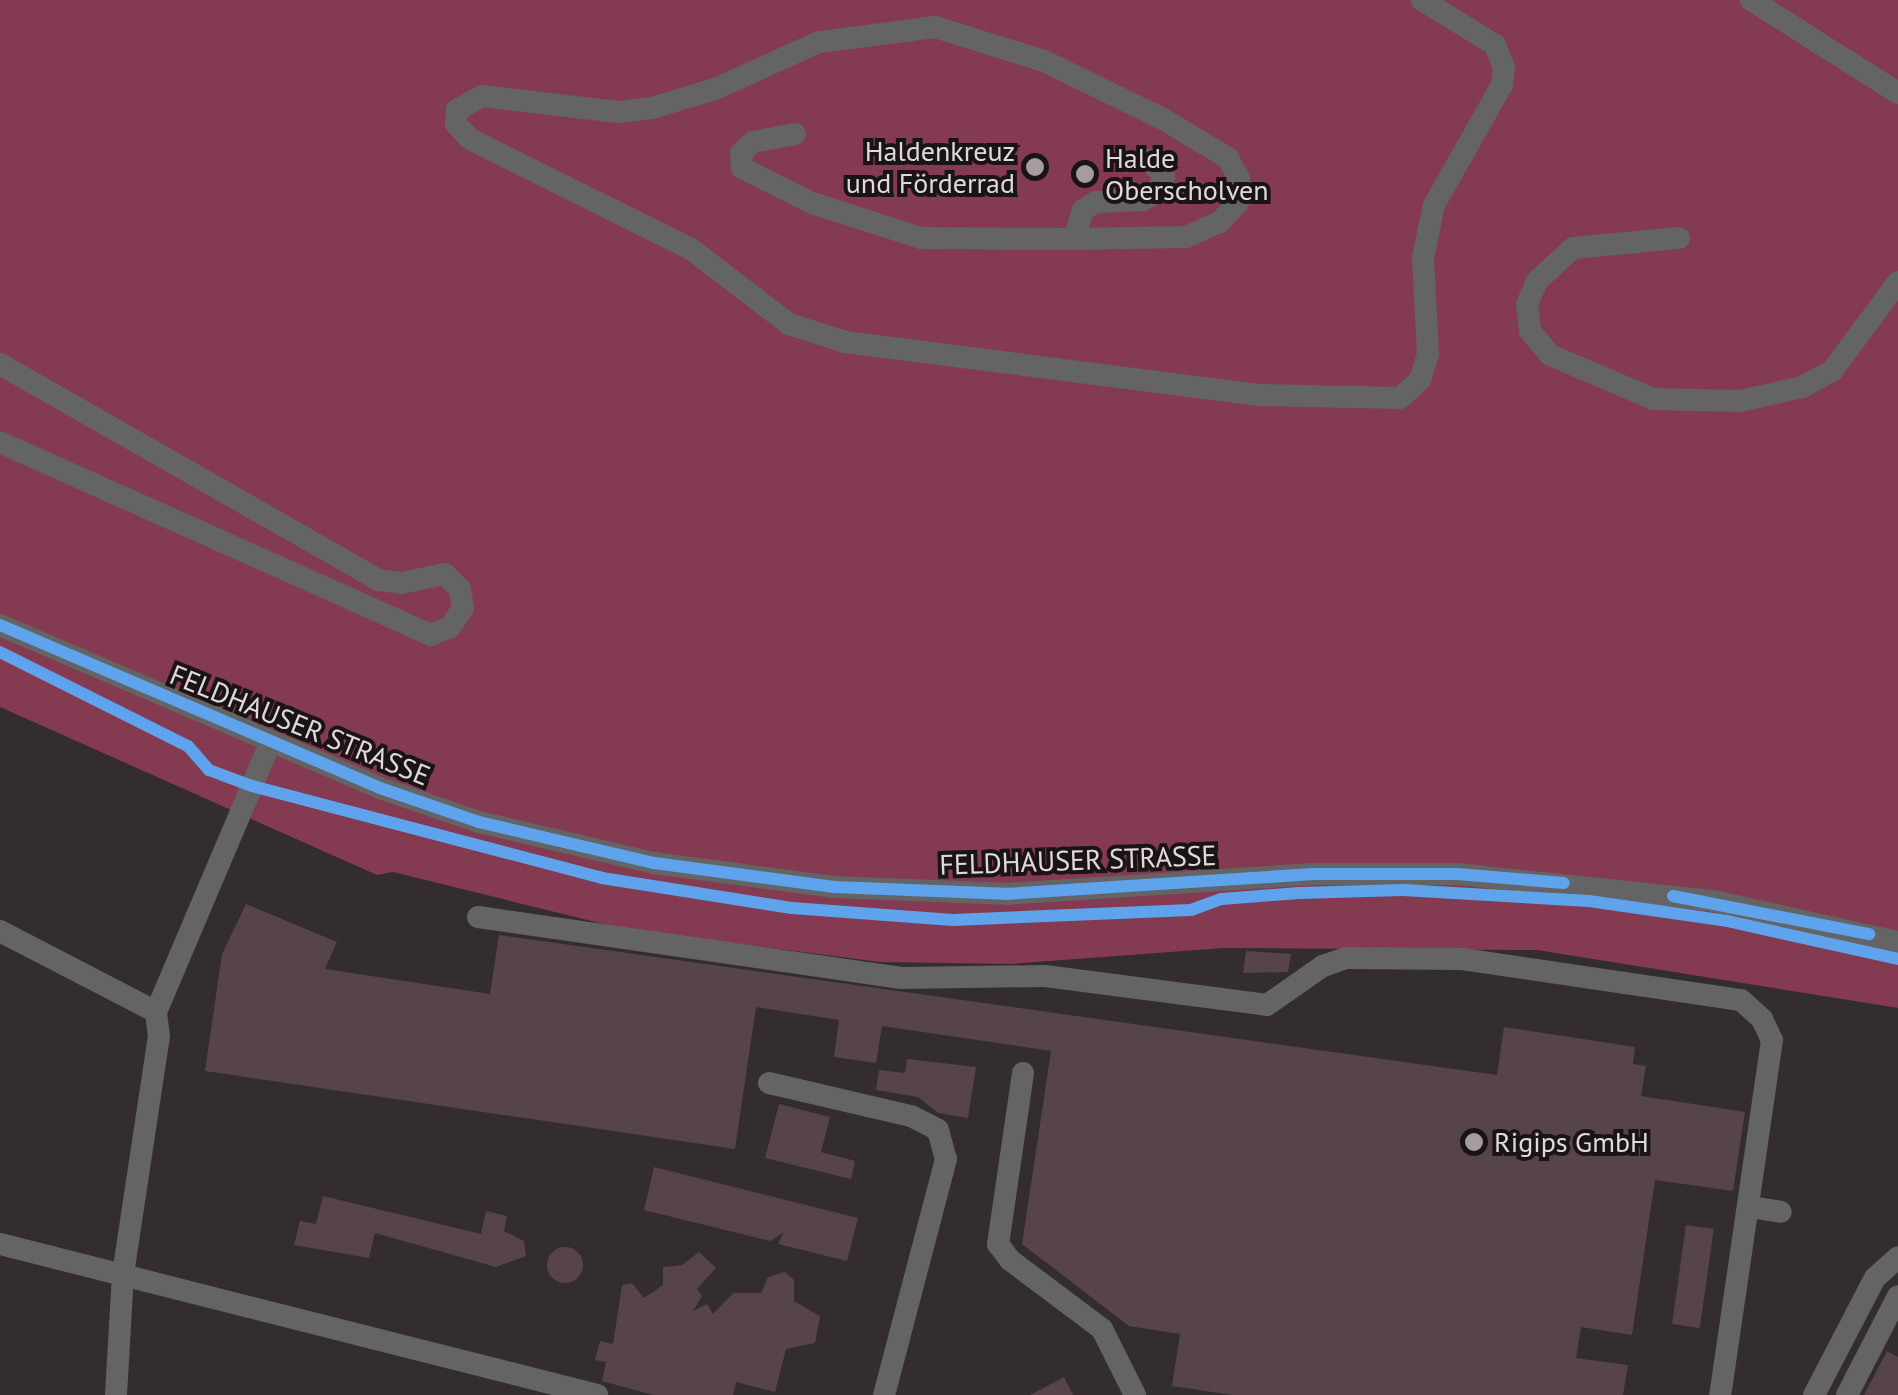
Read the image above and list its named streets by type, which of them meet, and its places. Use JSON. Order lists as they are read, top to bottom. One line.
{"streets":{"street":["FELDHAUSER STRASSE"]},"places":["Haldenkreuz und Förderrad","Halde Oberscholven","Rigips GmbH"]}
